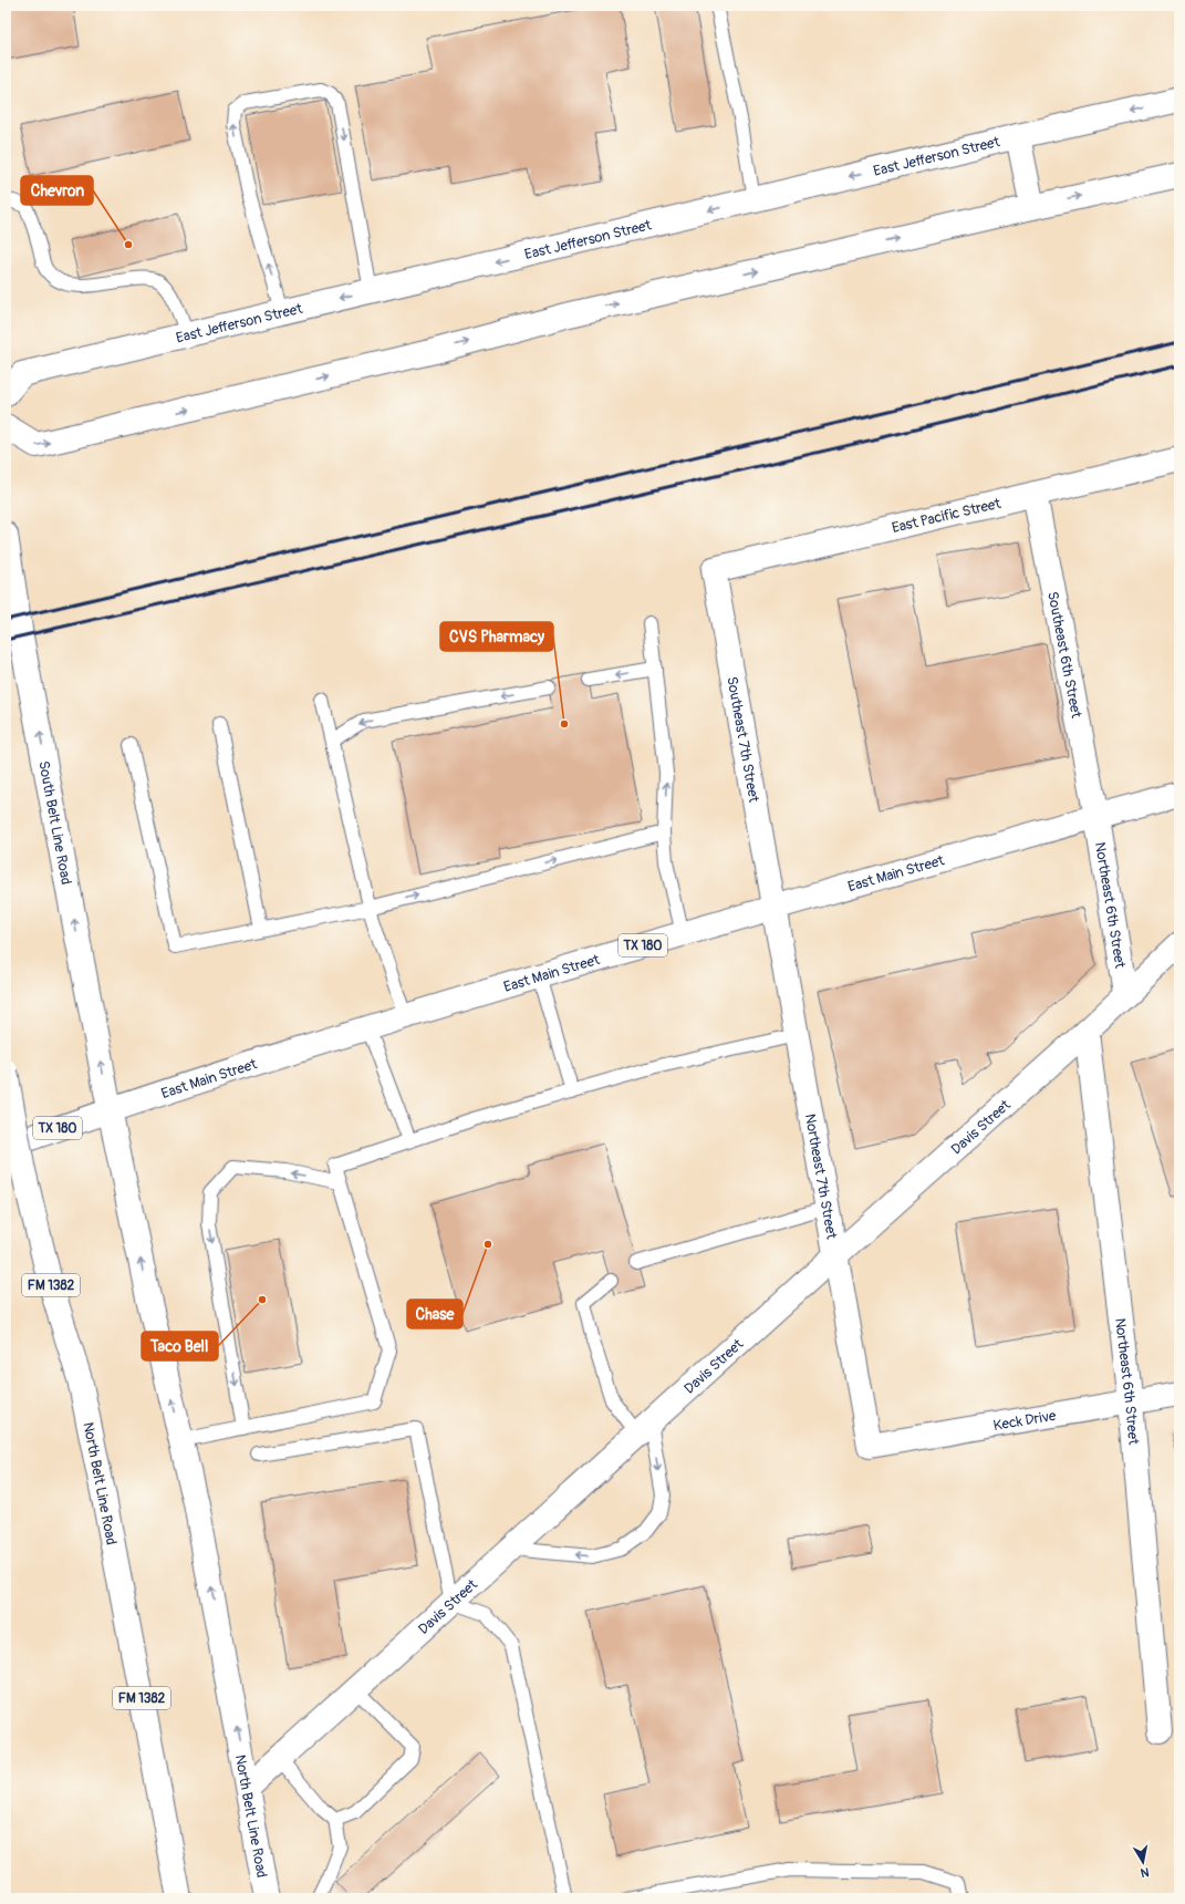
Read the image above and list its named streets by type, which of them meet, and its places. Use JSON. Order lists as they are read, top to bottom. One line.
{"streets":{"street":["East Jefferson Street","East Pacific Street","Southeast 6th Street","Southeast 7th Street","South Belt Line Road","East Main Street","Northeast 6th Street","TX 180","Davis Street","Northeast 7th Street","FM 1382","Keck Drive","North Belt Line Road"]},"crossings":[["East Pacific Street","Southeast 6th Street"],["East Pacific Street","Southeast 7th Street"],["Southeast 6th Street","East Main Street"],["Southeast 6th Street","Northeast 6th Street"],["Southeast 7th Street","East Main Street"],["Southeast 7th Street","Northeast 7th Street"],["South Belt Line Road","East Main Street"],["South Belt Line Road","North Belt Line Road"],["East Main Street","Northeast 6th Street"],["East Main Street","Northeast 7th Street"],["East Main Street","North Belt Line Road"],["Northeast 6th Street","Davis Street"],["Northeast 6th Street","Keck Drive"],["Davis Street","Northeast 7th Street"],["Davis Street","North Belt Line Road"],["Northeast 7th Street","Keck Drive"]],"one_way":["South Belt Line Road"],"places":["Chevron","CVS Pharmacy","Chase","Taco Bell"],"north":"bottom"}
